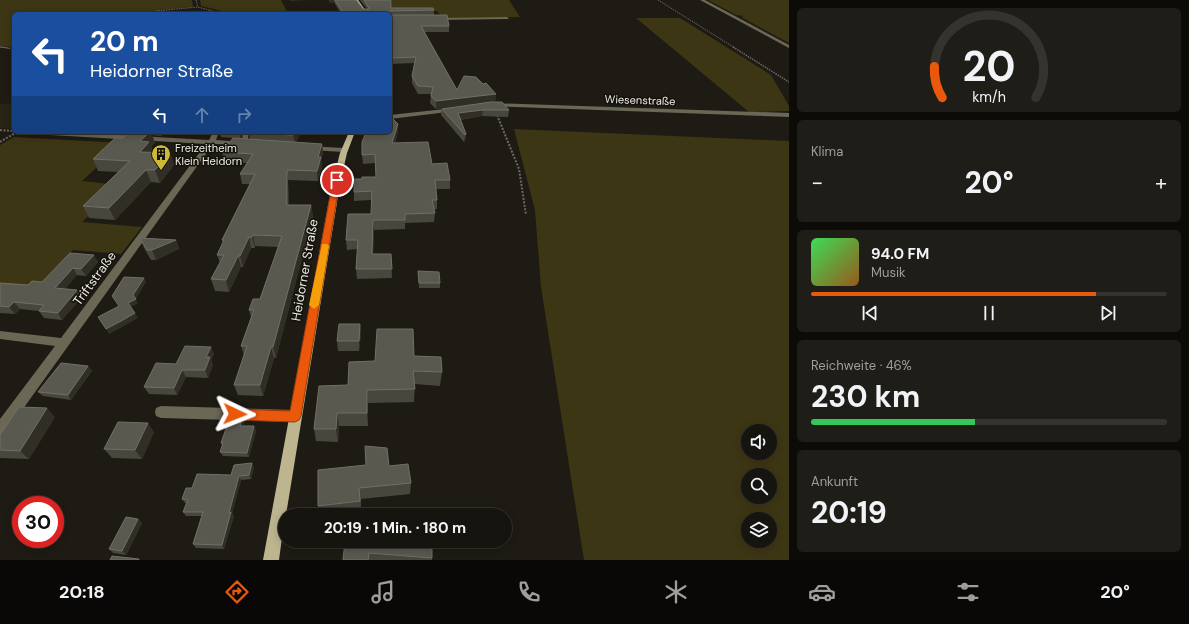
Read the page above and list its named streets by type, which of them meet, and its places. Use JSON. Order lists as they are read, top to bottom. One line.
{"streets":{"main road":["Heidorner Straße"],"street":["Wiesenstraße","Triftstraße"]},"places":{"building":["Freizeitheim Klein Heidorn"]},"page":{"turn":["20 m","Heidorner Straße"],"tile":["Klima",["Reichweite · 46%","230 km"],["Ankunft","20:19"]],"heat":["−","20°","+"],"song":["94.0 FM","Musik"],"limit":"30","trip":"20:19 · 1 Min. · 180 m","tabs":["20:18","20°"],"gauge":["20","km/h"]}}
